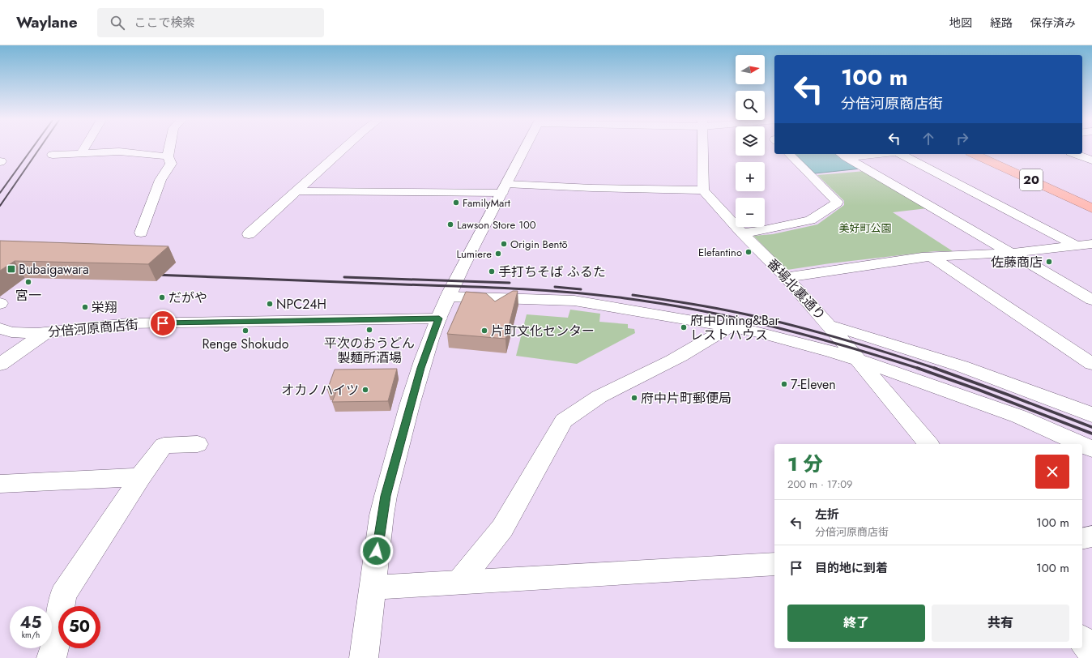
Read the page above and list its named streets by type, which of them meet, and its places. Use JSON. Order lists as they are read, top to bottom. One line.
{"streets":{"highway":["20"],"street":["番場北裏通り","分倍河原商店街"]},"parks":["美好町公園"],"places":{"other":["FamilyMart","Lawson Store 100","Origin Bentō","Elefantino","Lumiere","佐藤商店","手打ちそば ふるた","宮一","だがや","NPC24H","栄翔","府中Dining&Bar レストハウス","平次のおうどん 製麺所酒場","Renge Shokudo","片町文化センター","7-Eleven","オカノハイツ","府中片町郵便局"],"transit":["Bubaigawara"]},"north":"right","page":{"header":"Waylane","search":"ここで検索","nav":["地図","経路","保存済み"],"map_buttons":["+","−"],"turn":["100 m","分倍河原商店街"],"heading":["1 分","200 m · 17:09"],"list":[{"name":"左折","note":"分倍河原商店街","value":"100 m"},{"name":"目的地に到着","value":"100 m"}],"buttons":["終了","共有"],"speed":"45 km/h","limit":"50"}}
